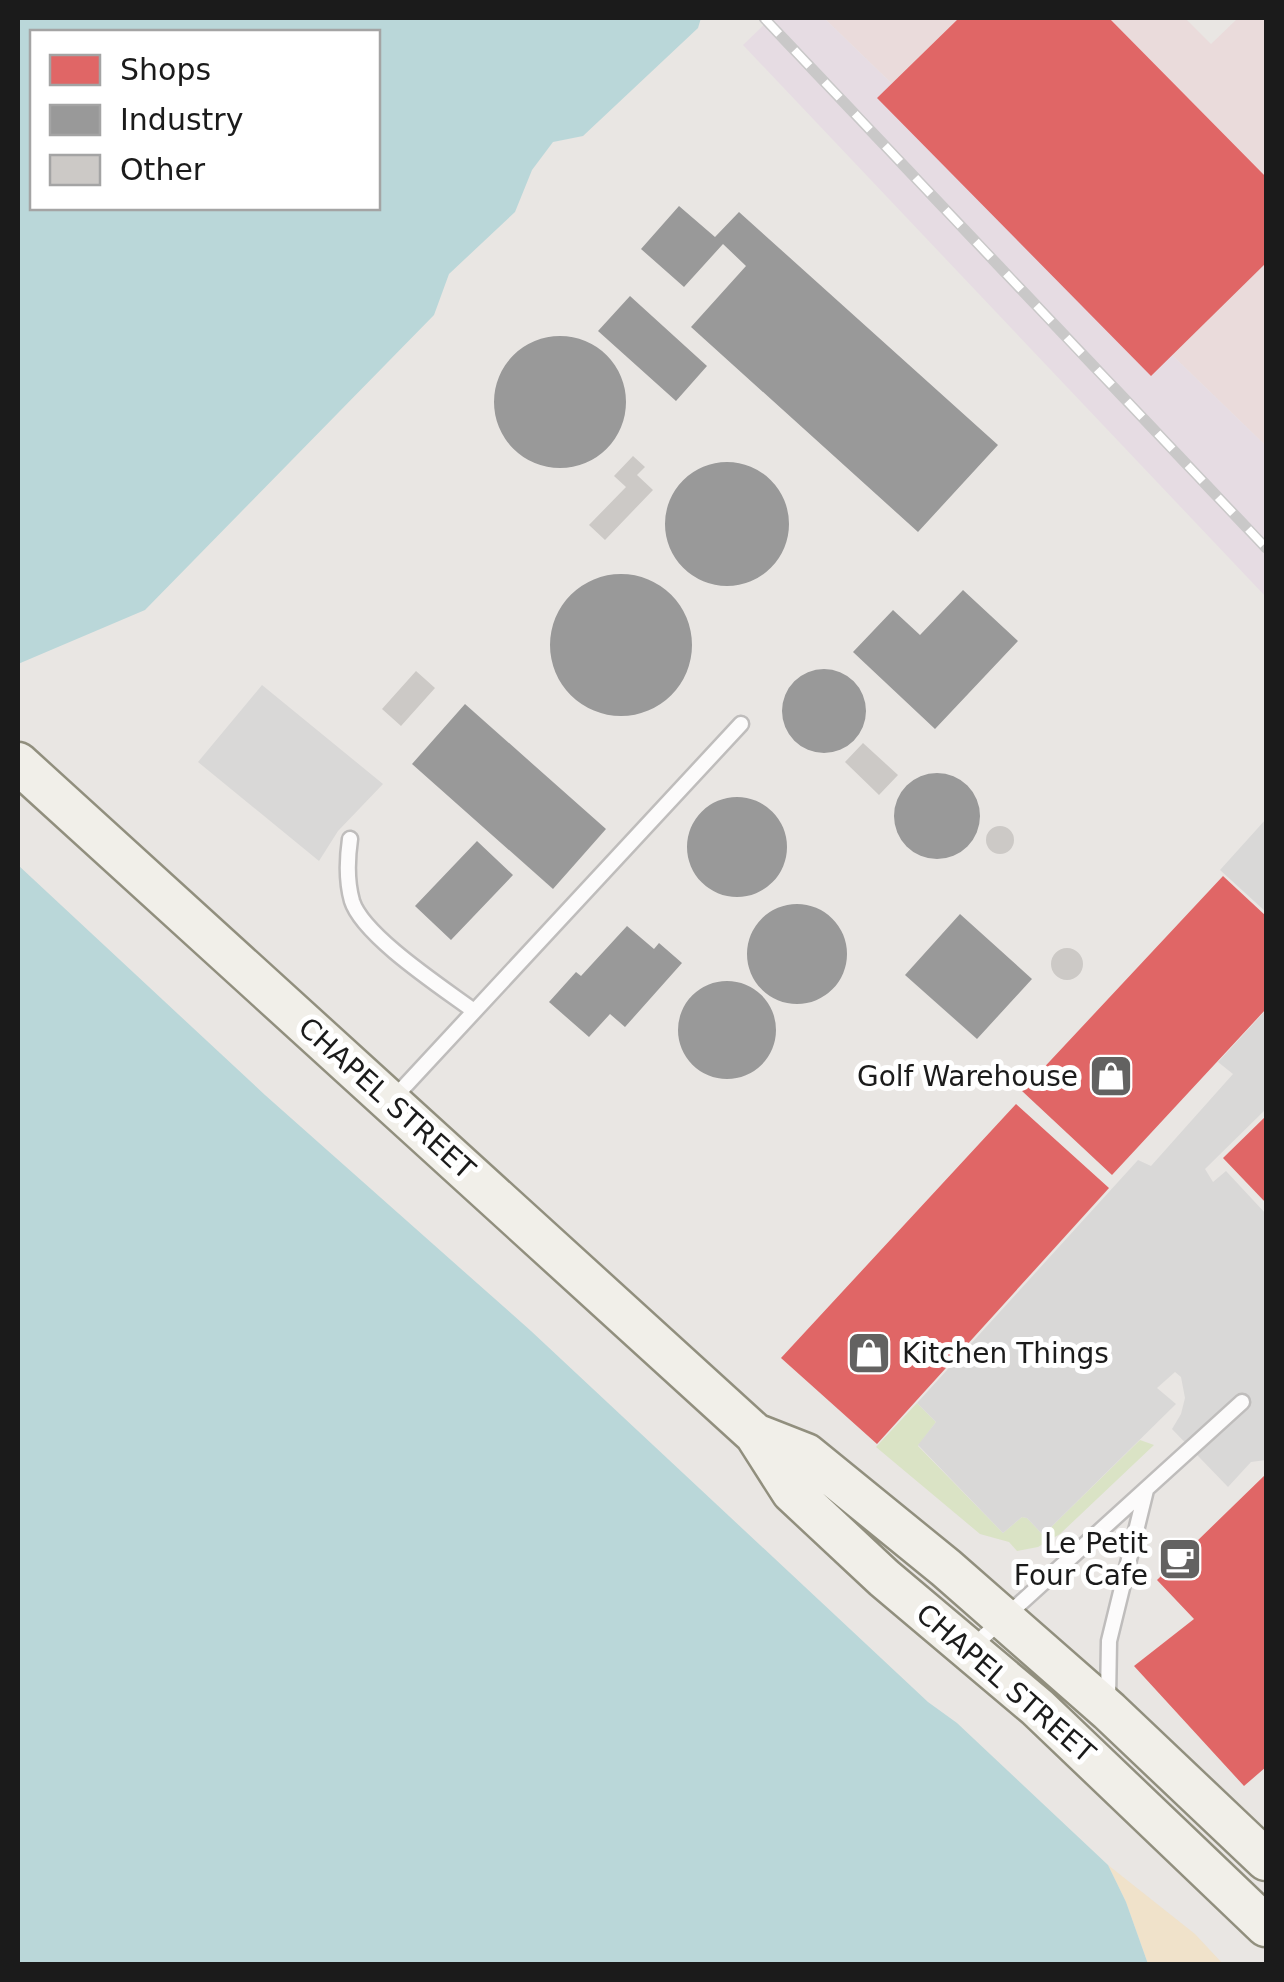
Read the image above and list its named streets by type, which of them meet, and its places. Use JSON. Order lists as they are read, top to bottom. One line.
{"streets":{"main road":["CHAPEL STREET"]},"places":{"shop":["Golf Warehouse","Kitchen Things"],"cafe":["Le Petit Four Cafe"]},"legend":["Shops","Industry","Other"]}
